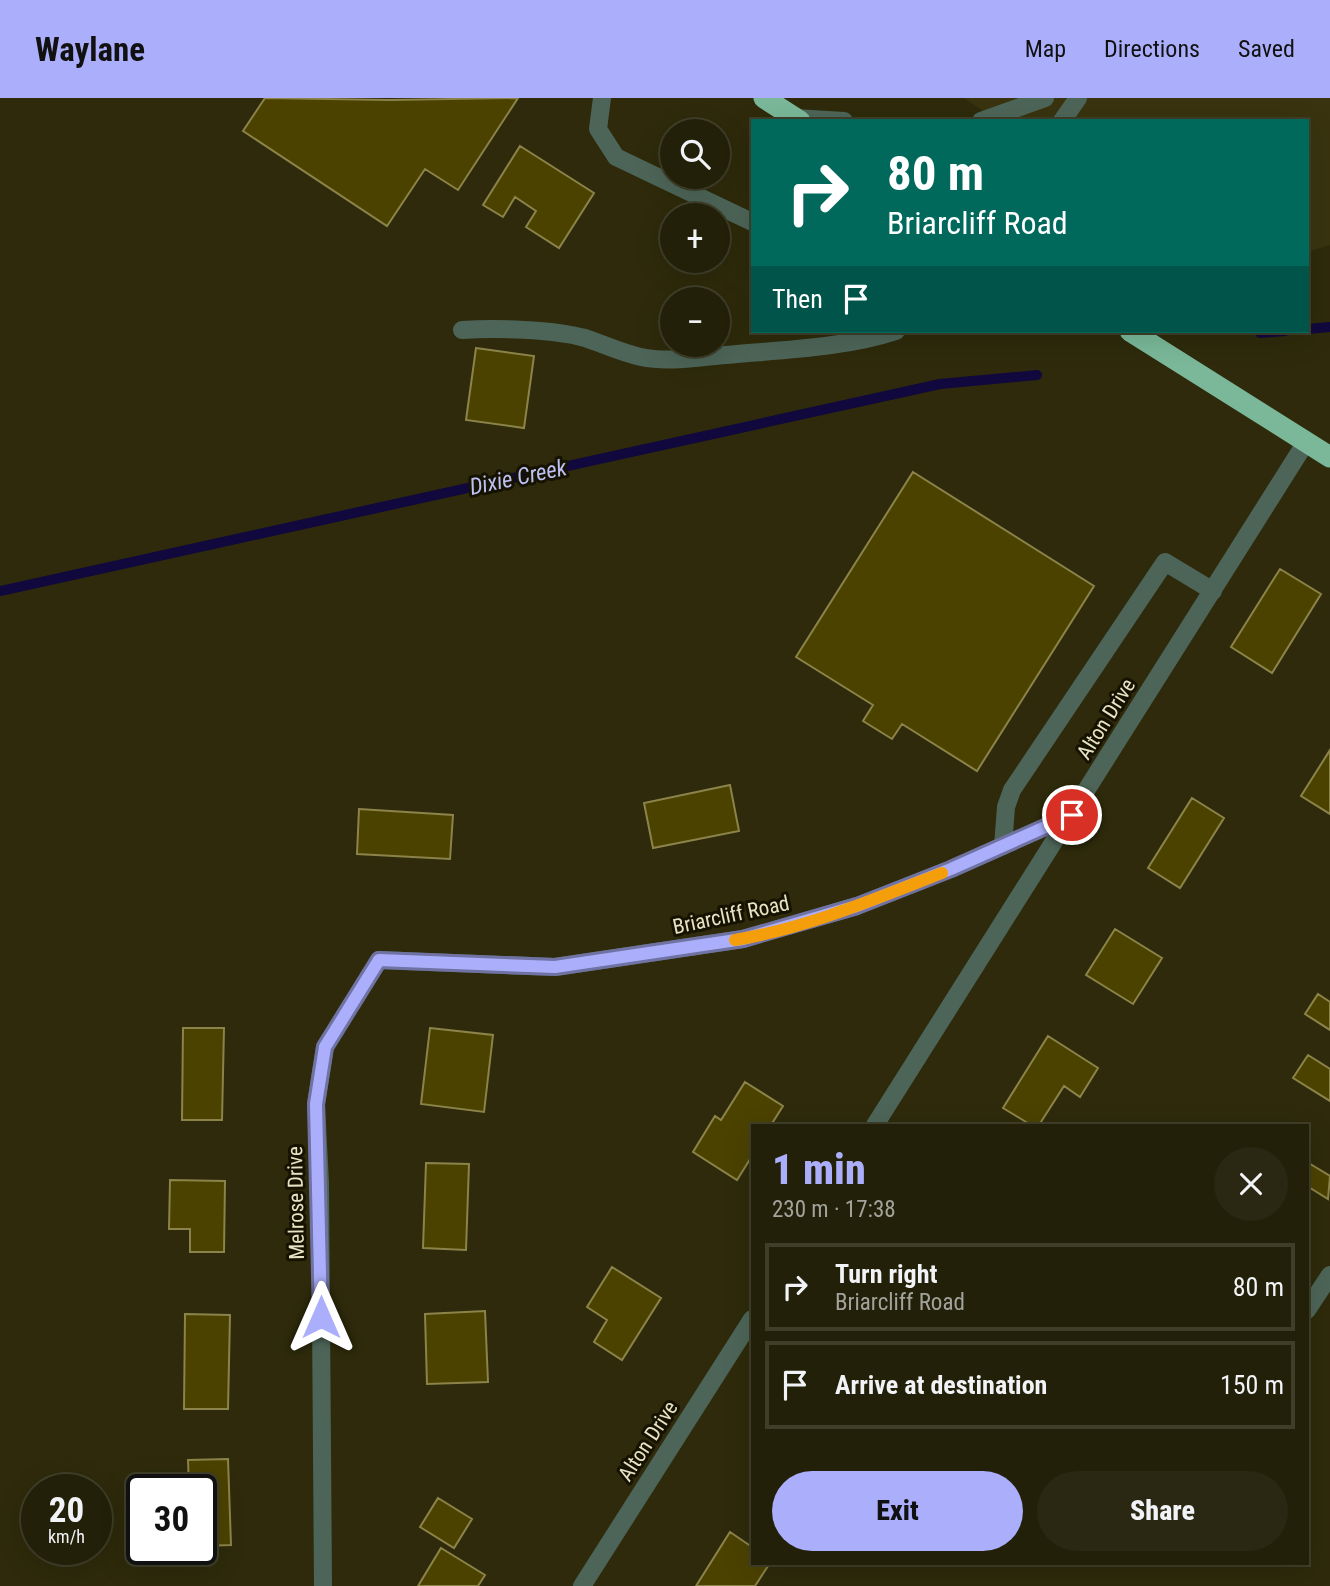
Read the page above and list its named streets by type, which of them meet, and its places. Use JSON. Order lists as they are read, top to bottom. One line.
{"streets":{"street":["Alton Drive","Briarcliff Road","Melrose Drive"]},"crossings":[["Alton Drive","Briarcliff Road"],["Briarcliff Road","Melrose Drive"]],"water":["Dixie Creek"],"page":{"header":"Waylane","nav":["Map","Directions","Saved"],"map_buttons":["+","−"],"turn":["80 m","Briarcliff Road"],"then":"Then","heading":["1 min","230 m · 17:38"],"list":[{"name":"Turn right","note":"Briarcliff Road","value":"80 m"},{"name":"Arrive at destination","value":"150 m"}],"buttons":["Exit","Share"],"speed":"20 km/h","limit":"30"}}
